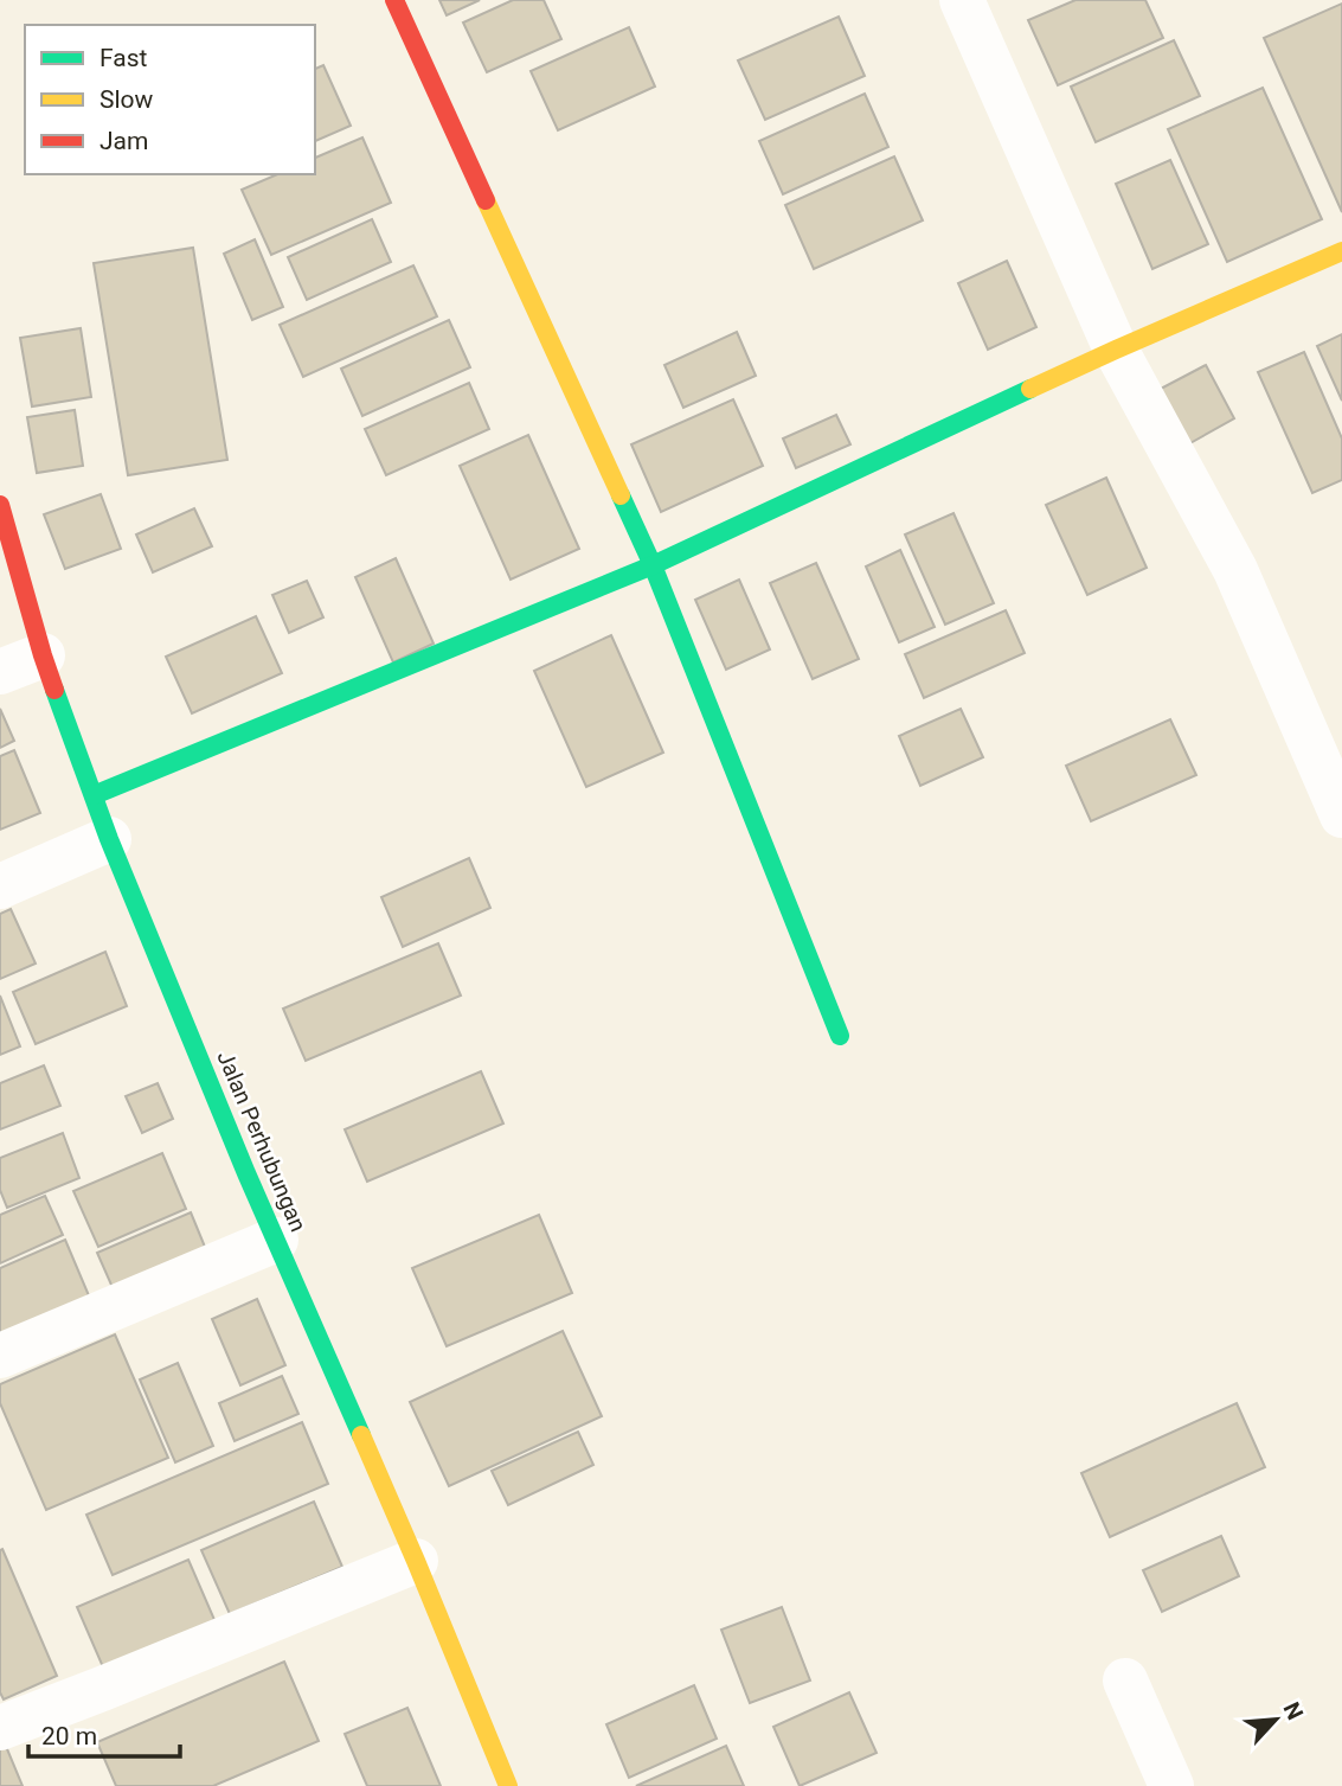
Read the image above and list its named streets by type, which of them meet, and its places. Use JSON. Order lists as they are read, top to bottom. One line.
{"streets":{"street":["Jalan Perhubungan"]},"legend":["Fast","Slow","Jam"],"scale_bar":"20 m","north":"top right"}
